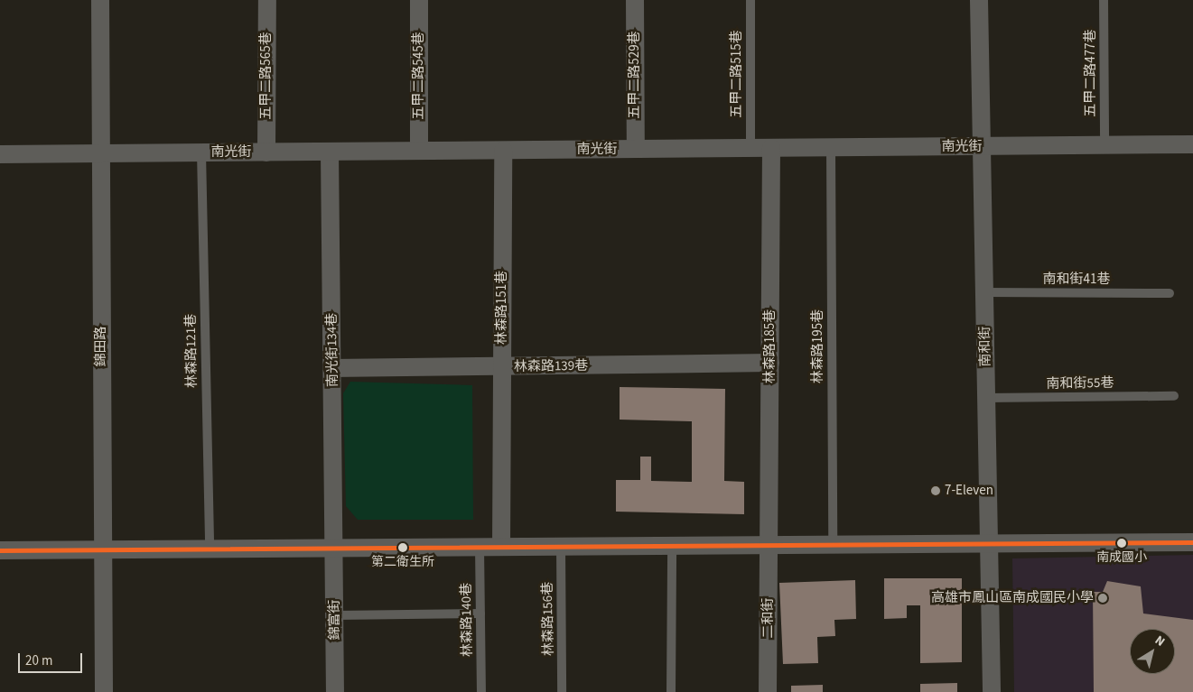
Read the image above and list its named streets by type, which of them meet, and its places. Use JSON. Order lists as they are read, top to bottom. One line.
{"streets":{"street":["五甲二路529巷","五甲二路565巷","五甲二路545巷","南光街","林森路151巷","錦田路","林森路185巷","南和街","南光街134巷","林森路139巷","二和街","錦富街"],"lane":["五甲二路477巷","五甲二路515巷","南和街41巷","林森路195巷","林森路121巷","南和街55巷","林森路156巷","林森路140巷"]},"crossings":[["五甲二路477巷","南光街"],["五甲二路515巷","南光街"],["五甲二路529巷","南光街"],["五甲二路565巷","南光街"],["五甲二路545巷","南光街"],["南光街","林森路151巷"],["南光街","錦田路"],["南光街","林森路185巷"],["南光街","林森路195巷"],["南光街","南和街"],["南光街","南光街134巷"],["南光街","林森路121巷"],["南和街41巷","南和街"],["林森路151巷","林森路139巷"],["林森路185巷","林森路139巷"],["林森路185巷","二和街"],["南和街","南和街55巷"],["南光街134巷","林森路139巷"],["南光街134巷","錦富街"]],"places":["7-Eleven","南成國小","第二衛生所","高雄市鳳山區南成國民小學"],"scale_bar":"20 m","north":"top right"}
